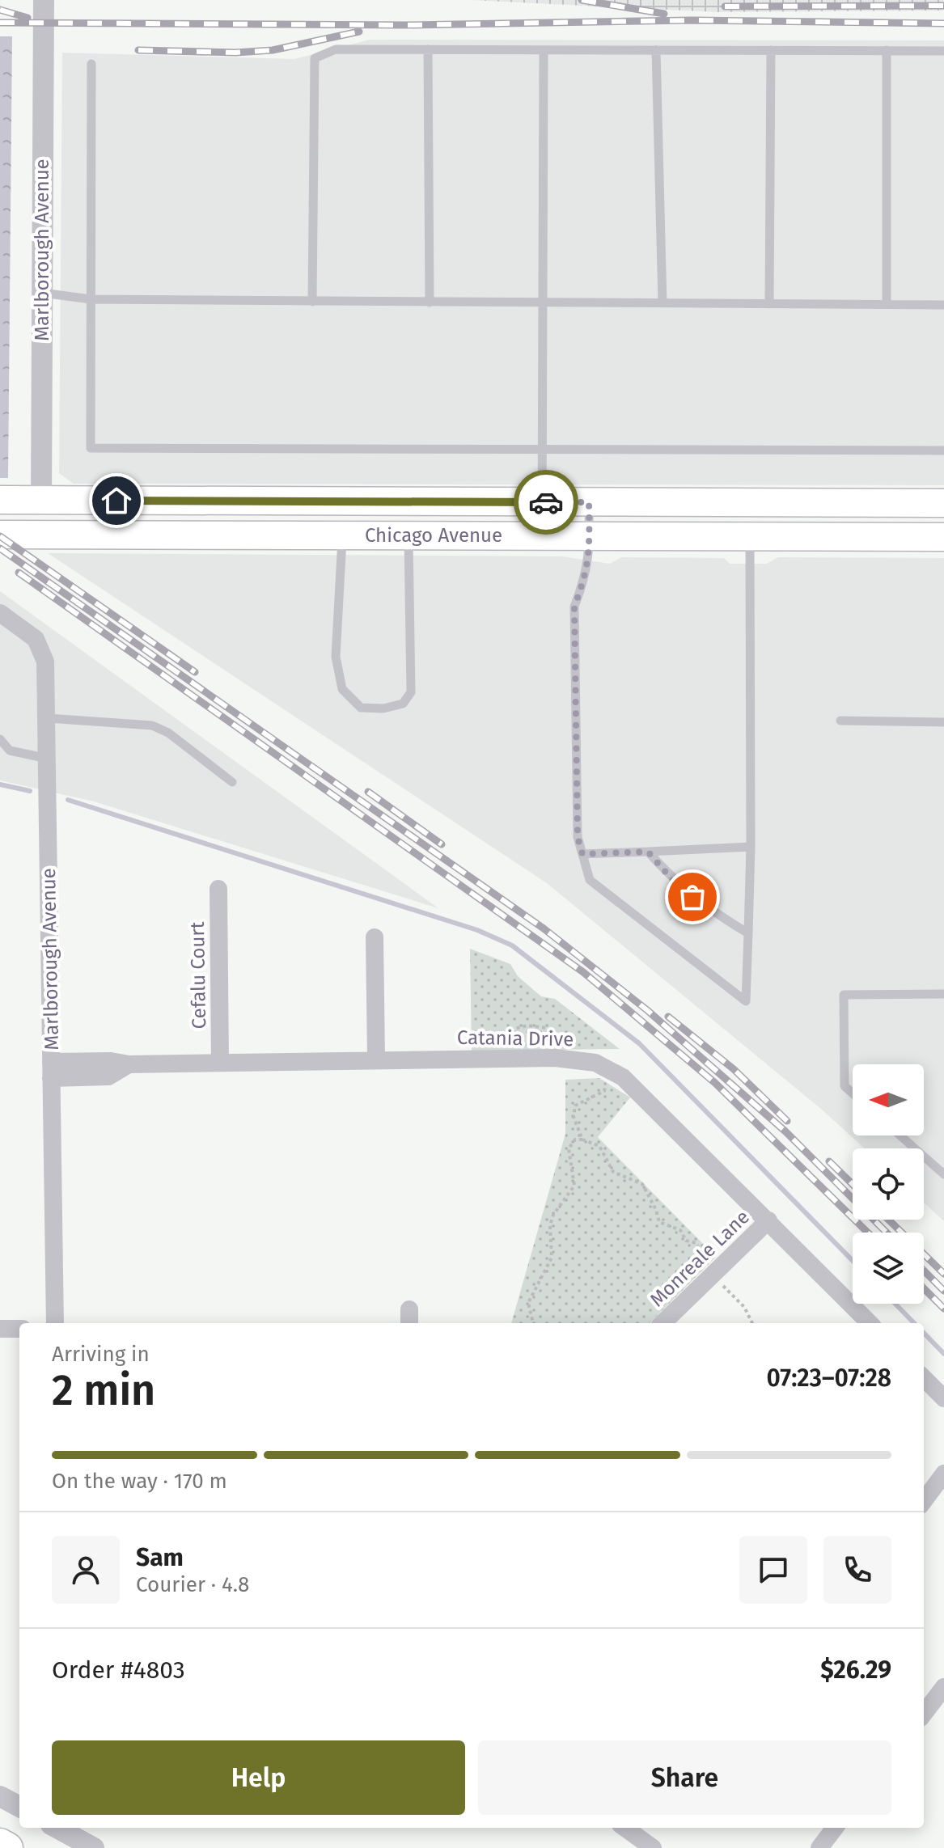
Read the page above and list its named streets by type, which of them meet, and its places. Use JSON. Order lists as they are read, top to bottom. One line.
{"streets":{"main road":["Chicago Avenue"],"street":["Marlborough Avenue","Cefalu Court","Catania Drive","Monreale Lane"]},"crossings":[["Marlborough Avenue","Chicago Avenue"],["Marlborough Avenue","Catania Drive"],["Cefalu Court","Catania Drive"],["Catania Drive","Monreale Lane"]],"north":"left","page":{"heading":["2 min","Arriving in","07:23–07:28"],"panel":["Sam","Courier · 4.8","Order #4803","$26.29"],"bar":"On the way · 170 m","buttons":["Help","Share"]}}
